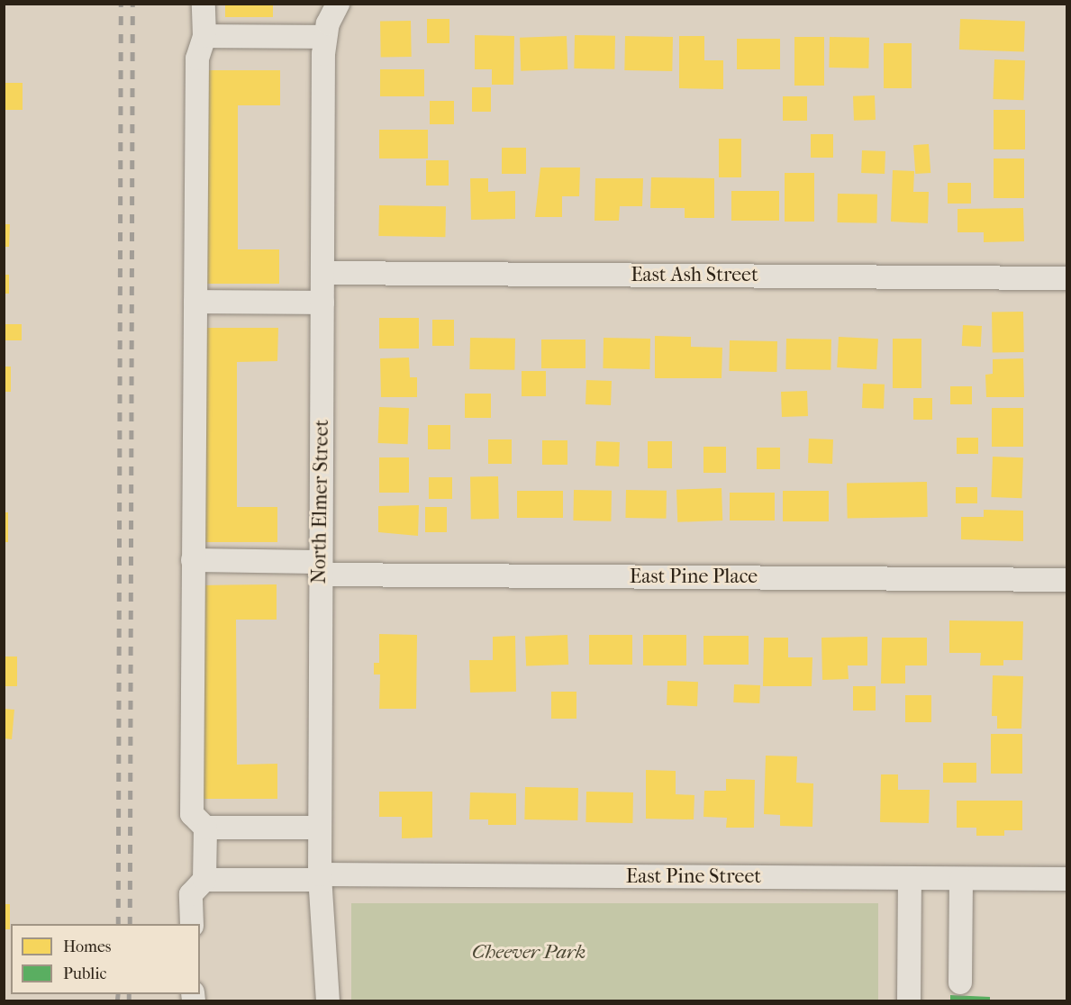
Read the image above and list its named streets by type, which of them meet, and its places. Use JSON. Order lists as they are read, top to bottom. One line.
{"streets":{"street":["East Ash Street","North Elmer Street","East Pine Place","East Pine Street"]},"crossings":[["East Ash Street","North Elmer Street"],["North Elmer Street","East Pine Place"],["North Elmer Street","East Pine Street"]],"parks":["Cheever Park"],"legend":["Homes","Public"]}
